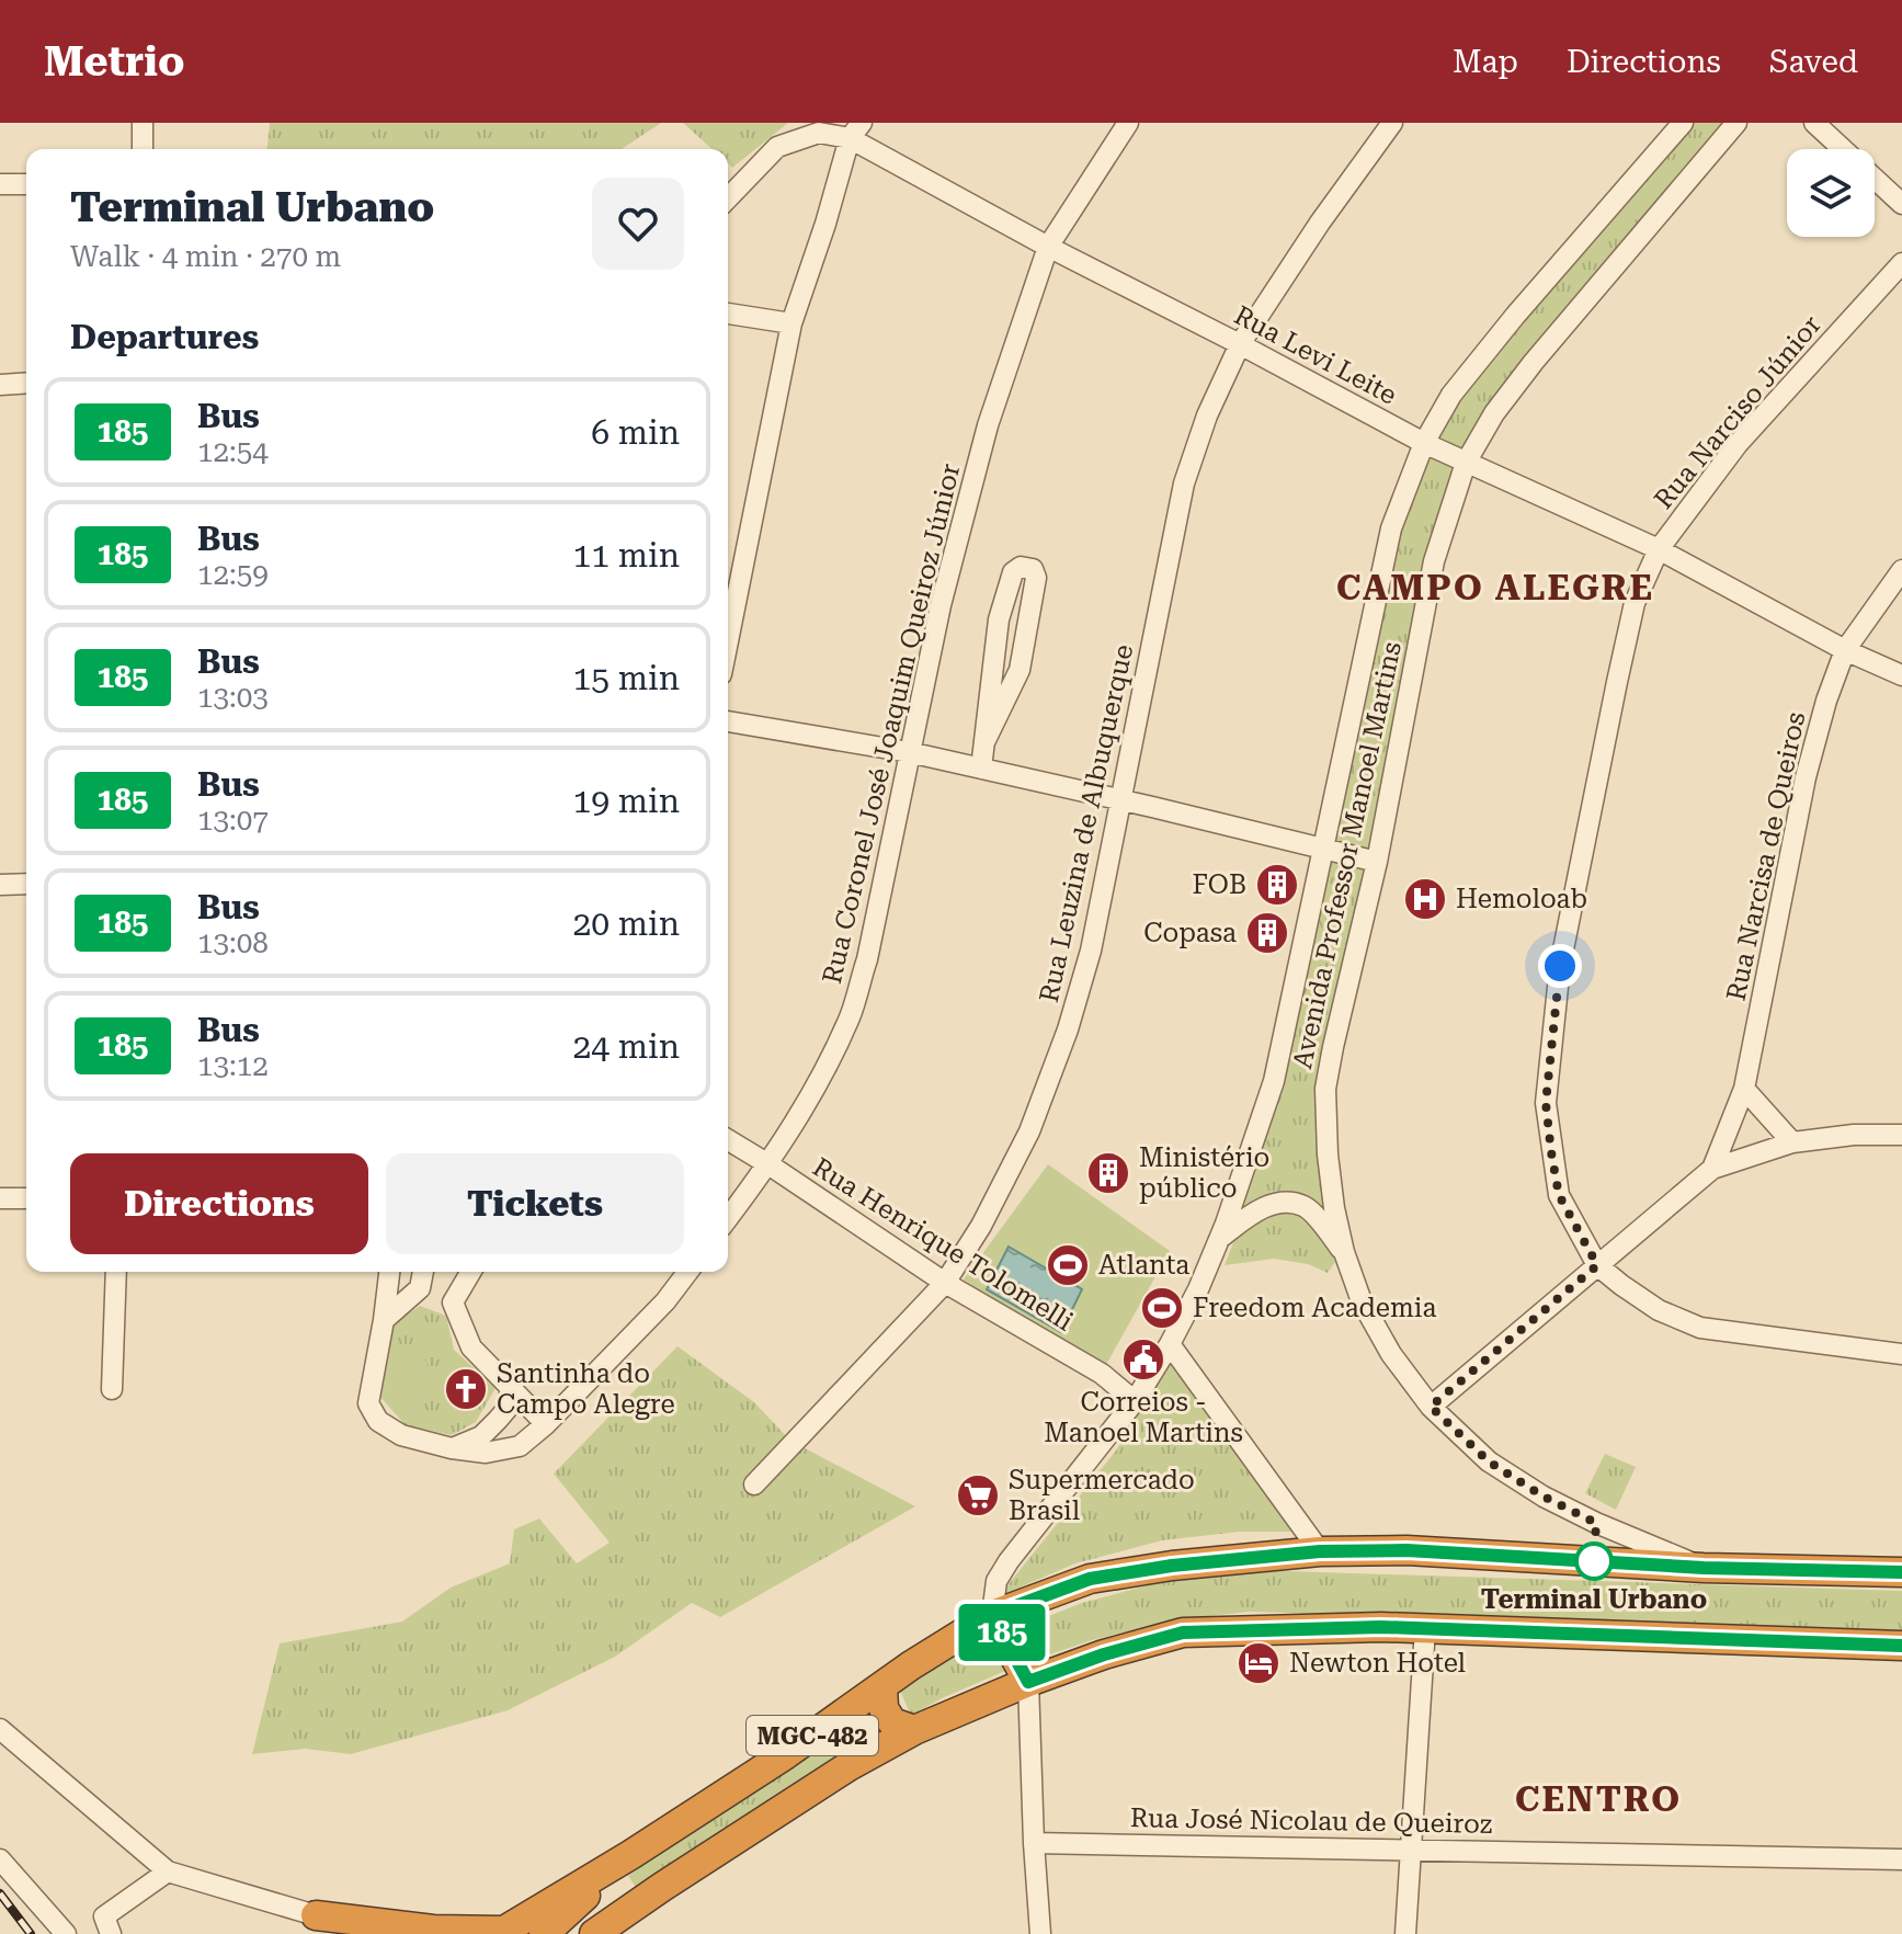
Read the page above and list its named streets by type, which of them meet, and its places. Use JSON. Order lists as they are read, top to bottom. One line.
{"streets":{"highway":["MGC-482"],"street":["Rua Levi Leite","Rua Narciso Júnior","Rua Coronel José Joaquim Queiroz Júnior","Rua Leuzina de Albuquerque","Avenida Professor Manoel Martins","Rua Narcisa de Queiros","Rua Henrique Tolomelli","Rua José Nicolau de Queiroz"]},"crossings":[["Rua Levi Leite","Rua Narciso Júnior"],["Rua Levi Leite","Rua Coronel José Joaquim Queiroz Júnior"],["Rua Levi Leite","Rua Leuzina de Albuquerque"],["Rua Levi Leite","Avenida Professor Manoel Martins"],["Rua Levi Leite","Rua Narcisa de Queiros"],["Rua Coronel José Joaquim Queiroz Júnior","Rua Henrique Tolomelli"],["Rua Leuzina de Albuquerque","Rua Henrique Tolomelli"],["Avenida Professor Manoel Martins","Rua Henrique Tolomelli"],["Avenida Professor Manoel Martins","MGC-482"]],"districts":["CAMPO ALEGRE","CENTRO"],"places":{"building":["FOB","Copasa","Ministério público"],"hospital":["Hemoloab"],"sports":["Atlanta","Freedom Academia"],"public building":["Correios - Manoel Martins"],"church":["Santinha do Campo Alegre"],"supermarket":["Supermercado Brasil"],"other":["Terminal Urbano"],"hotel":["Newton Hotel"]},"lines":["bus line 185"],"page":{"header":"Metrio","nav":["Map","Directions","Saved"],"on_map":"185","heading":[["Terminal Urbano","Walk · 4 min · 270 m"],"Departures"],"list":[{"mark":"185","name":"Bus","note":"12:54","value":"6 min"},{"mark":"185","name":"Bus","note":"12:59","value":"11 min"},{"mark":"185","name":"Bus","note":"13:03","value":"15 min"},{"mark":"185","name":"Bus","note":"13:07","value":"19 min"},{"mark":"185","name":"Bus","note":"13:08","value":"20 min"},{"mark":"185","name":"Bus","note":"13:12","value":"24 min"}],"buttons":["Directions","Tickets"]}}
